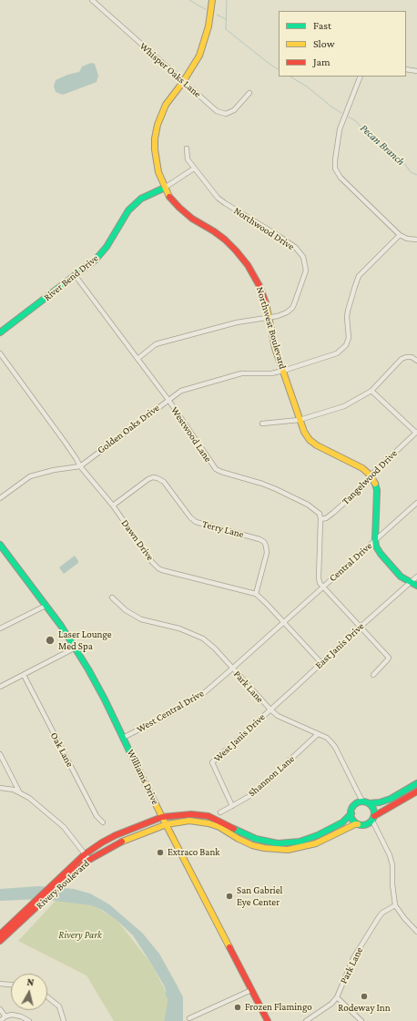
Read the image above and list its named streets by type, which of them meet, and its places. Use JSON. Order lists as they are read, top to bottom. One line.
{"streets":{"street":["Whisper Oaks Lane","Northwood Drive","River Bend Drive","Northwest Boulevard","Golden Oaks Drive","Westwood Lane","Tangelwood Drive","Terry Lane","Dawn Drive","Central Drive","East Janis Drive","Park Lane","West Central Drive","West Janis Drive","Oak Lane","Shannon Lane","Williams Drive","Rivery Boulevard"]},"crossings":[["Whisper Oaks Lane","Northwest Boulevard"],["Northwood Drive","Northwest Boulevard"],["Northwood Drive","Westwood Lane"],["River Bend Drive","Northwest Boulevard"],["River Bend Drive","Westwood Lane"],["Northwest Boulevard","Golden Oaks Drive"],["Northwest Boulevard","Tangelwood Drive"],["Golden Oaks Drive","Westwood Lane"],["Golden Oaks Drive","Dawn Drive"],["Westwood Lane","Tangelwood Drive"],["Terry Lane","Dawn Drive"],["Dawn Drive","Central Drive"],["Dawn Drive","East Janis Drive"],["Central Drive","Park Lane"],["Central Drive","West Central Drive"],["East Janis Drive","Park Lane"],["East Janis Drive","West Janis Drive"],["Park Lane","West Central Drive"],["Park Lane","West Janis Drive"],["Park Lane","Shannon Lane"],["Park Lane","Rivery Boulevard"],["West Central Drive","Williams Drive"],["West Janis Drive","Shannon Lane"],["Williams Drive","Rivery Boulevard"]],"water":["Pecan Branch"],"parks":["Rivery Park"],"places":["Laser Lounge Med Spa","Extraco Bank","San Gabriel Eye Center","Rodeway Inn","Frozen Flamingo"],"legend":["Fast","Slow","Jam"],"north":"top"}
